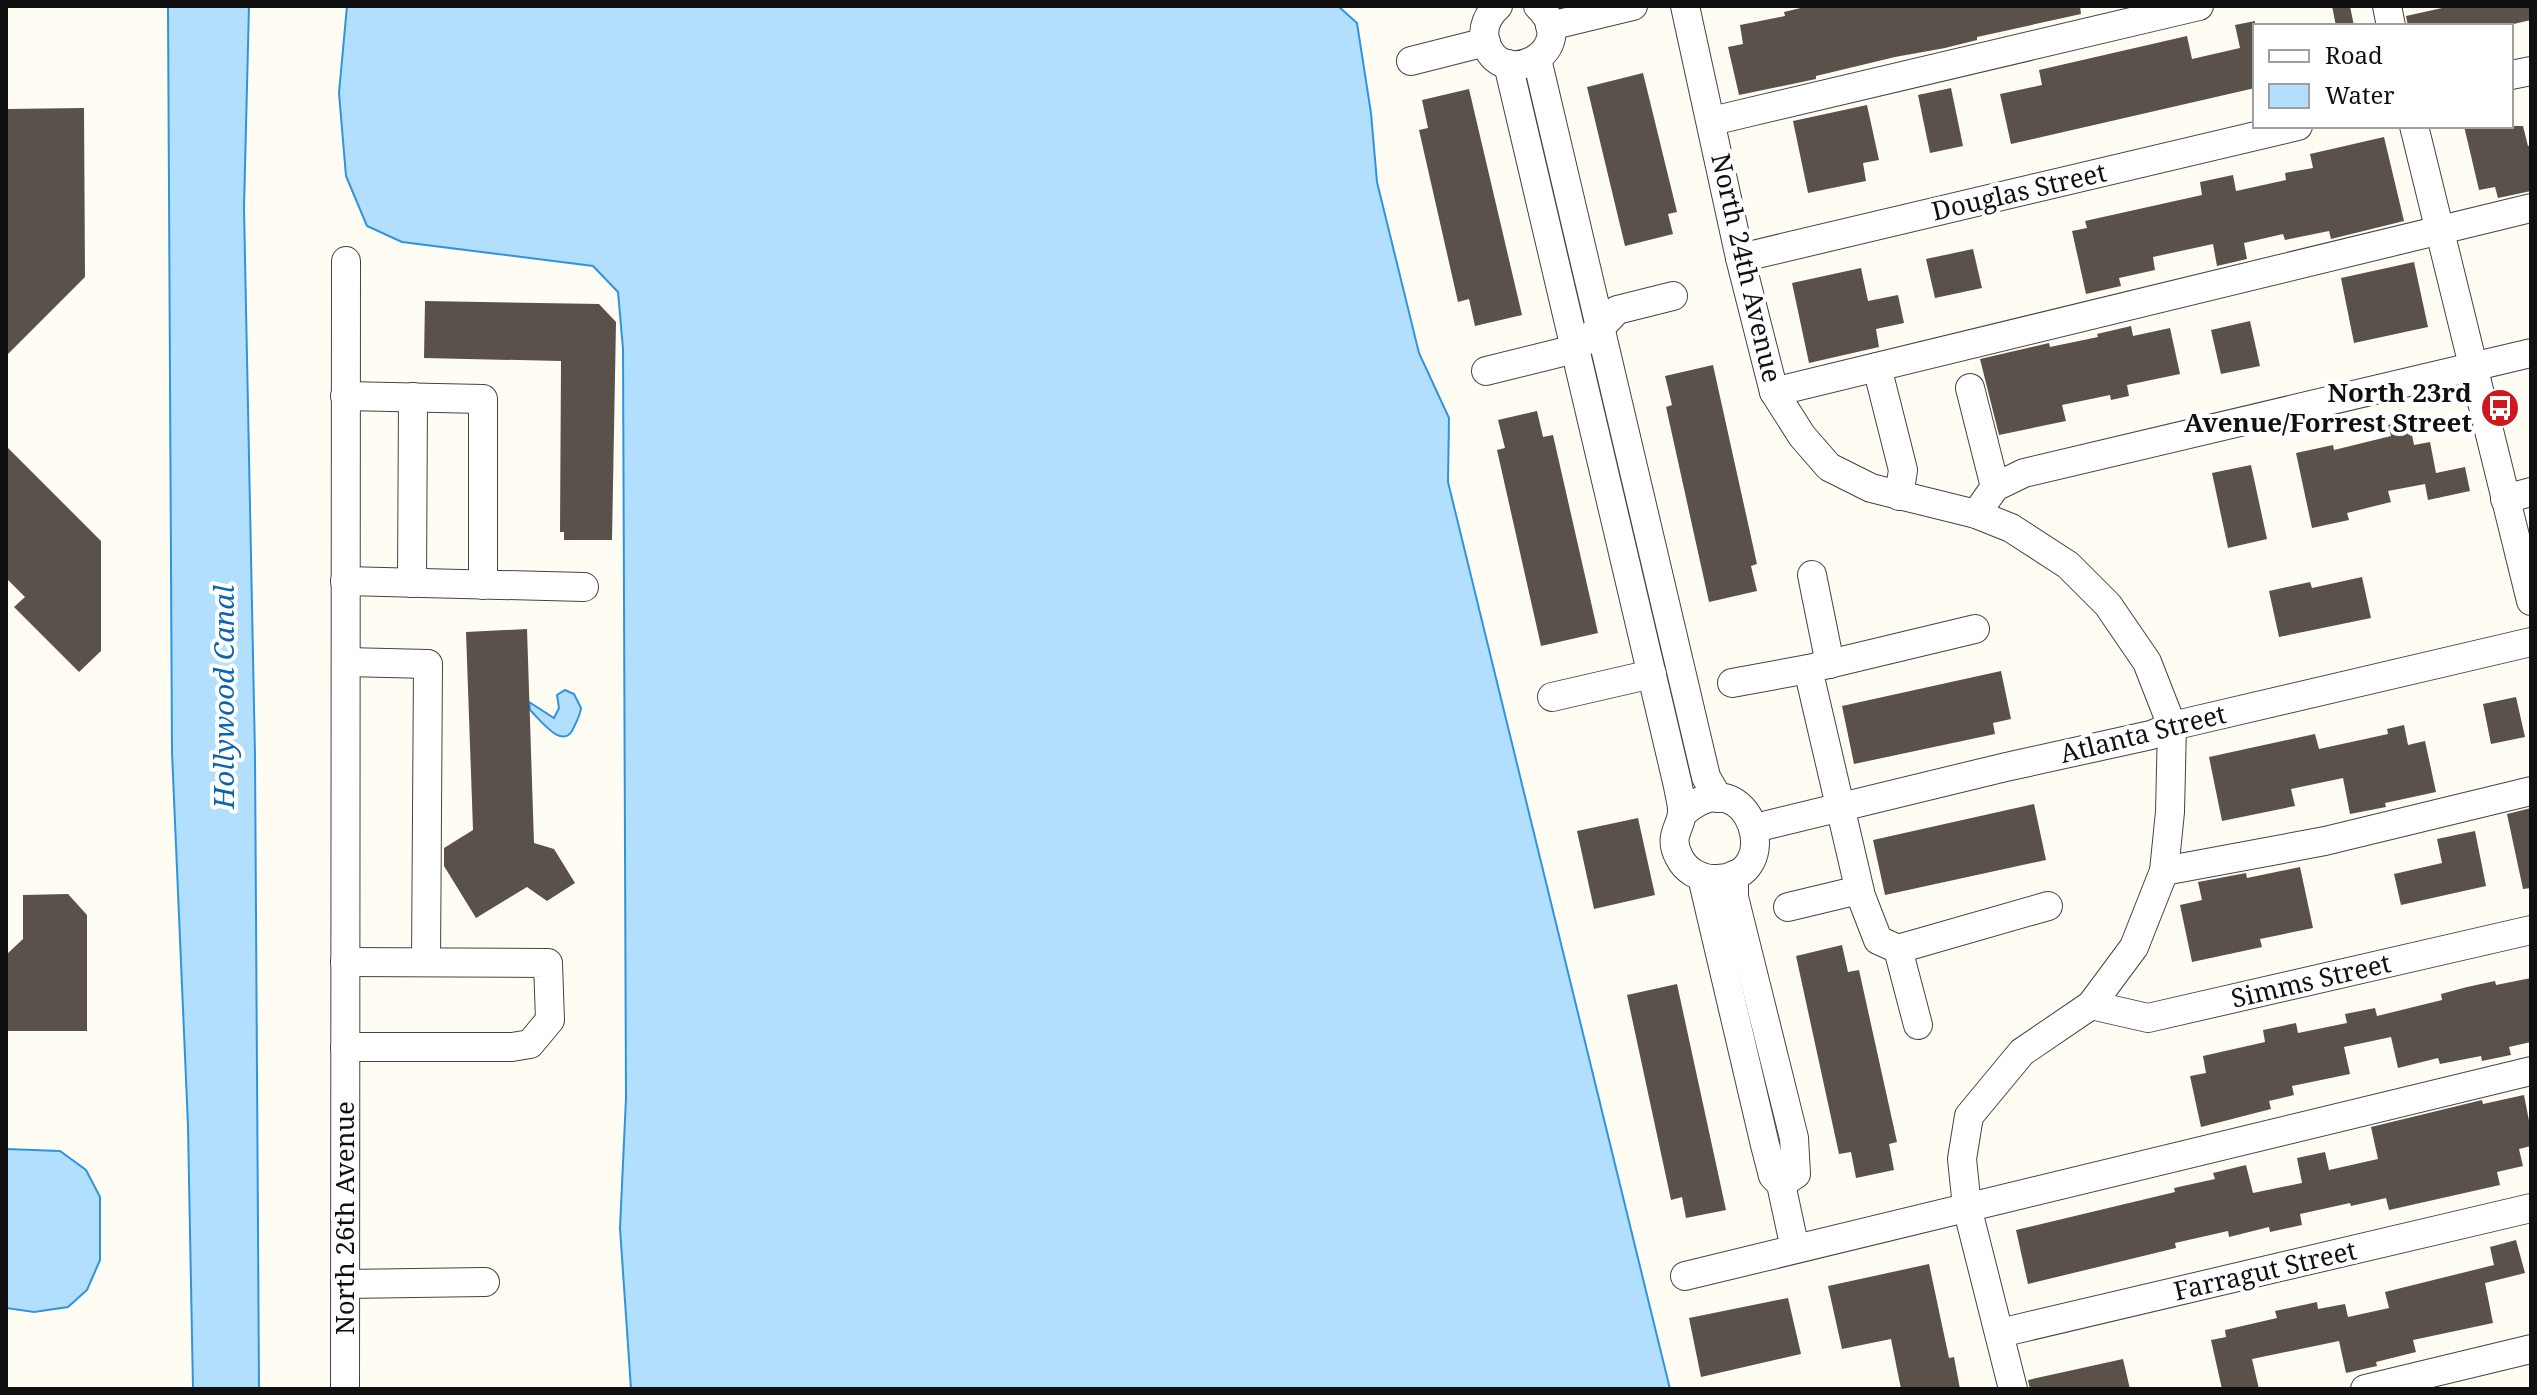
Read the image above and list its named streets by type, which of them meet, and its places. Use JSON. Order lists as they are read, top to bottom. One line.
{"streets":{"street":["Douglas Street","North 24th Avenue","Atlanta Street","Simms Street","North 26th Avenue","Farragut Street"]},"crossings":[["Douglas Street","North 24th Avenue"],["North 24th Avenue","Atlanta Street"],["North 24th Avenue","Simms Street"],["North 24th Avenue","Farragut Street"]],"water":["Hollywood Canal"],"places":{"bus stop":["North 23rd Avenue/Forrest Street"]},"legend":["Road","Water"]}
